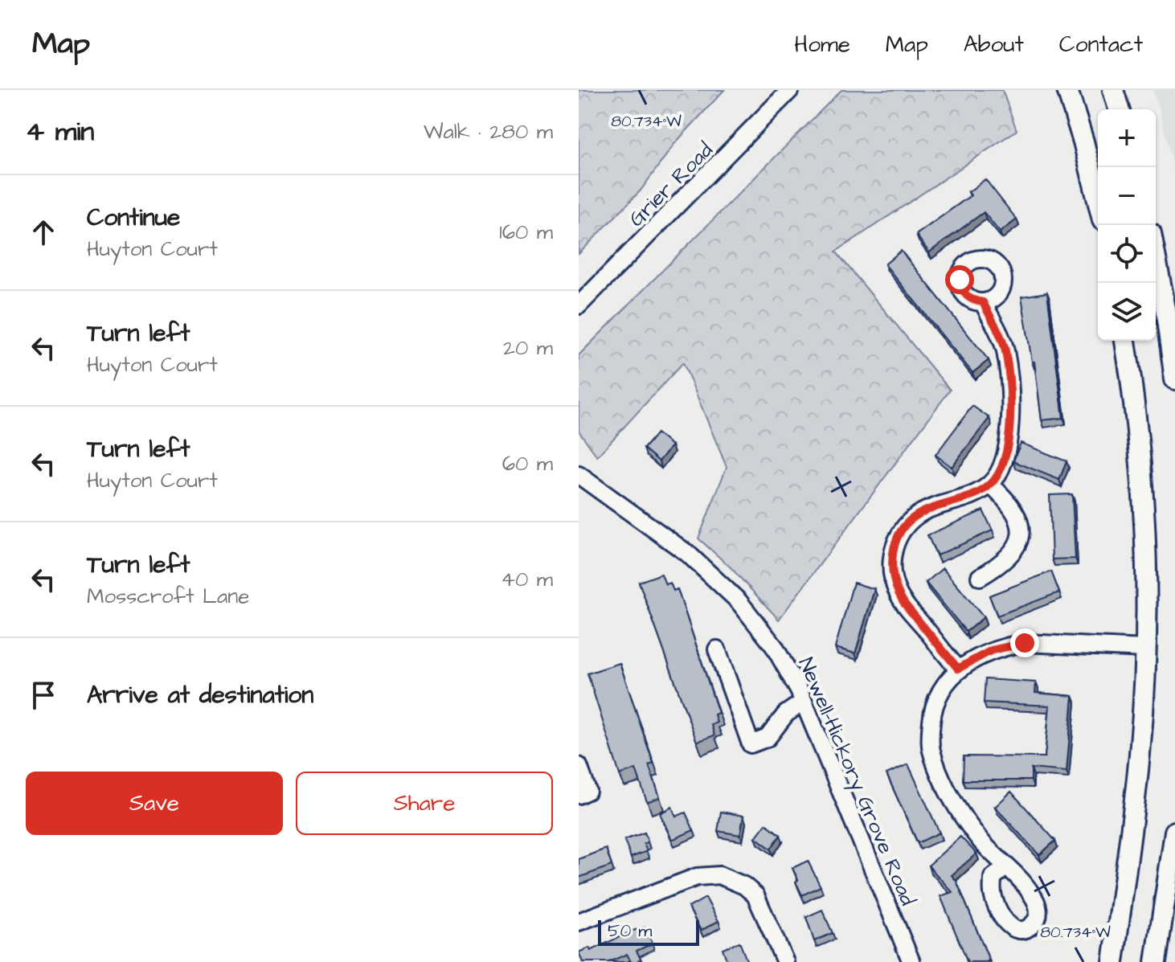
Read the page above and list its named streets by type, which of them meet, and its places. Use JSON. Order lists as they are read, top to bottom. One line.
{"streets":{"street":["Grier Road","Newell-Hickory Grove Road"]},"scale_bar":"50 m","page":{"header":"Map","nav":["Home","Map","About","Contact"],"heading":["4 min","Walk · 280 m"],"map_buttons":["+","−"],"list":[["Continue","Huyton Court","160 m"],["Turn left","Huyton Court","20 m"],["Turn left","Huyton Court","60 m"],["Turn left","Mosscroft Lane","40 m"],"Arrive at destination"],"buttons":["Save","Share"],"scale":"50 m"},"coordinates":["80.734°W"]}
